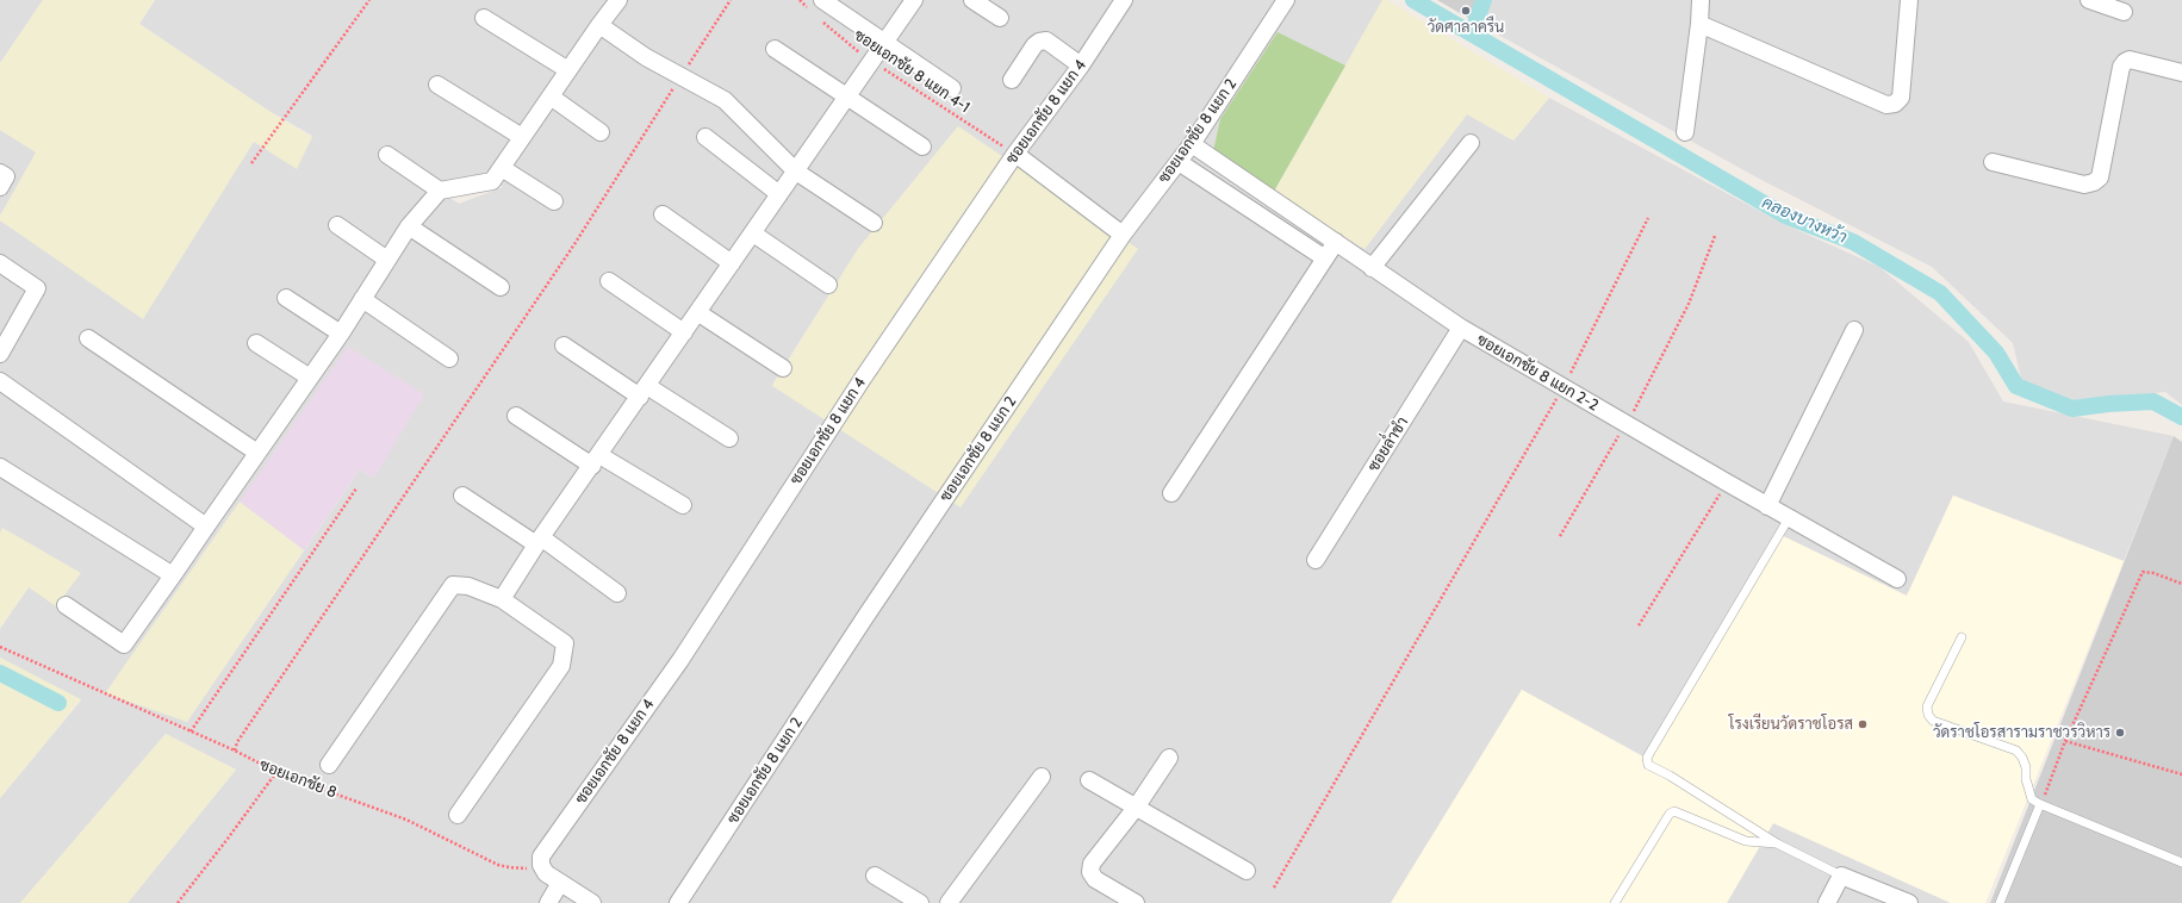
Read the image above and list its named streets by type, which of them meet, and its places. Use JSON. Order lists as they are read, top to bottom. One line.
{"streets":{"street":["ซอยเอกชัย 8 แยก 4","ซอยเอกชัย 8 แยก 2","ซอยเอกชัย 8 แยก 2-2","ซอยล่ำชำ"],"path":["ซอยเอกชัย 8 แยก 4-1","ซอยเอกชัย 8"]},"crossings":[["ซอยเอกชัย 8 แยก 4-1","ซอยเอกชัย 8 แยก 4"],["ซอยเอกชัย 8 แยก 4","ซอยเอกชัย 8"],["ซอยเอกชัย 8 แยก 2","ซอยเอกชัย 8 แยก 2-2"],["ซอยเอกชัย 8 แยก 2-2","ซอยล่ำชำ"]],"water":["คลองบางหว้า"],"places":["วัดศาลาครืน","โรงเรียนวัดราชโอรส","วัดราชโอรสารามราชวรวิหาร"]}
